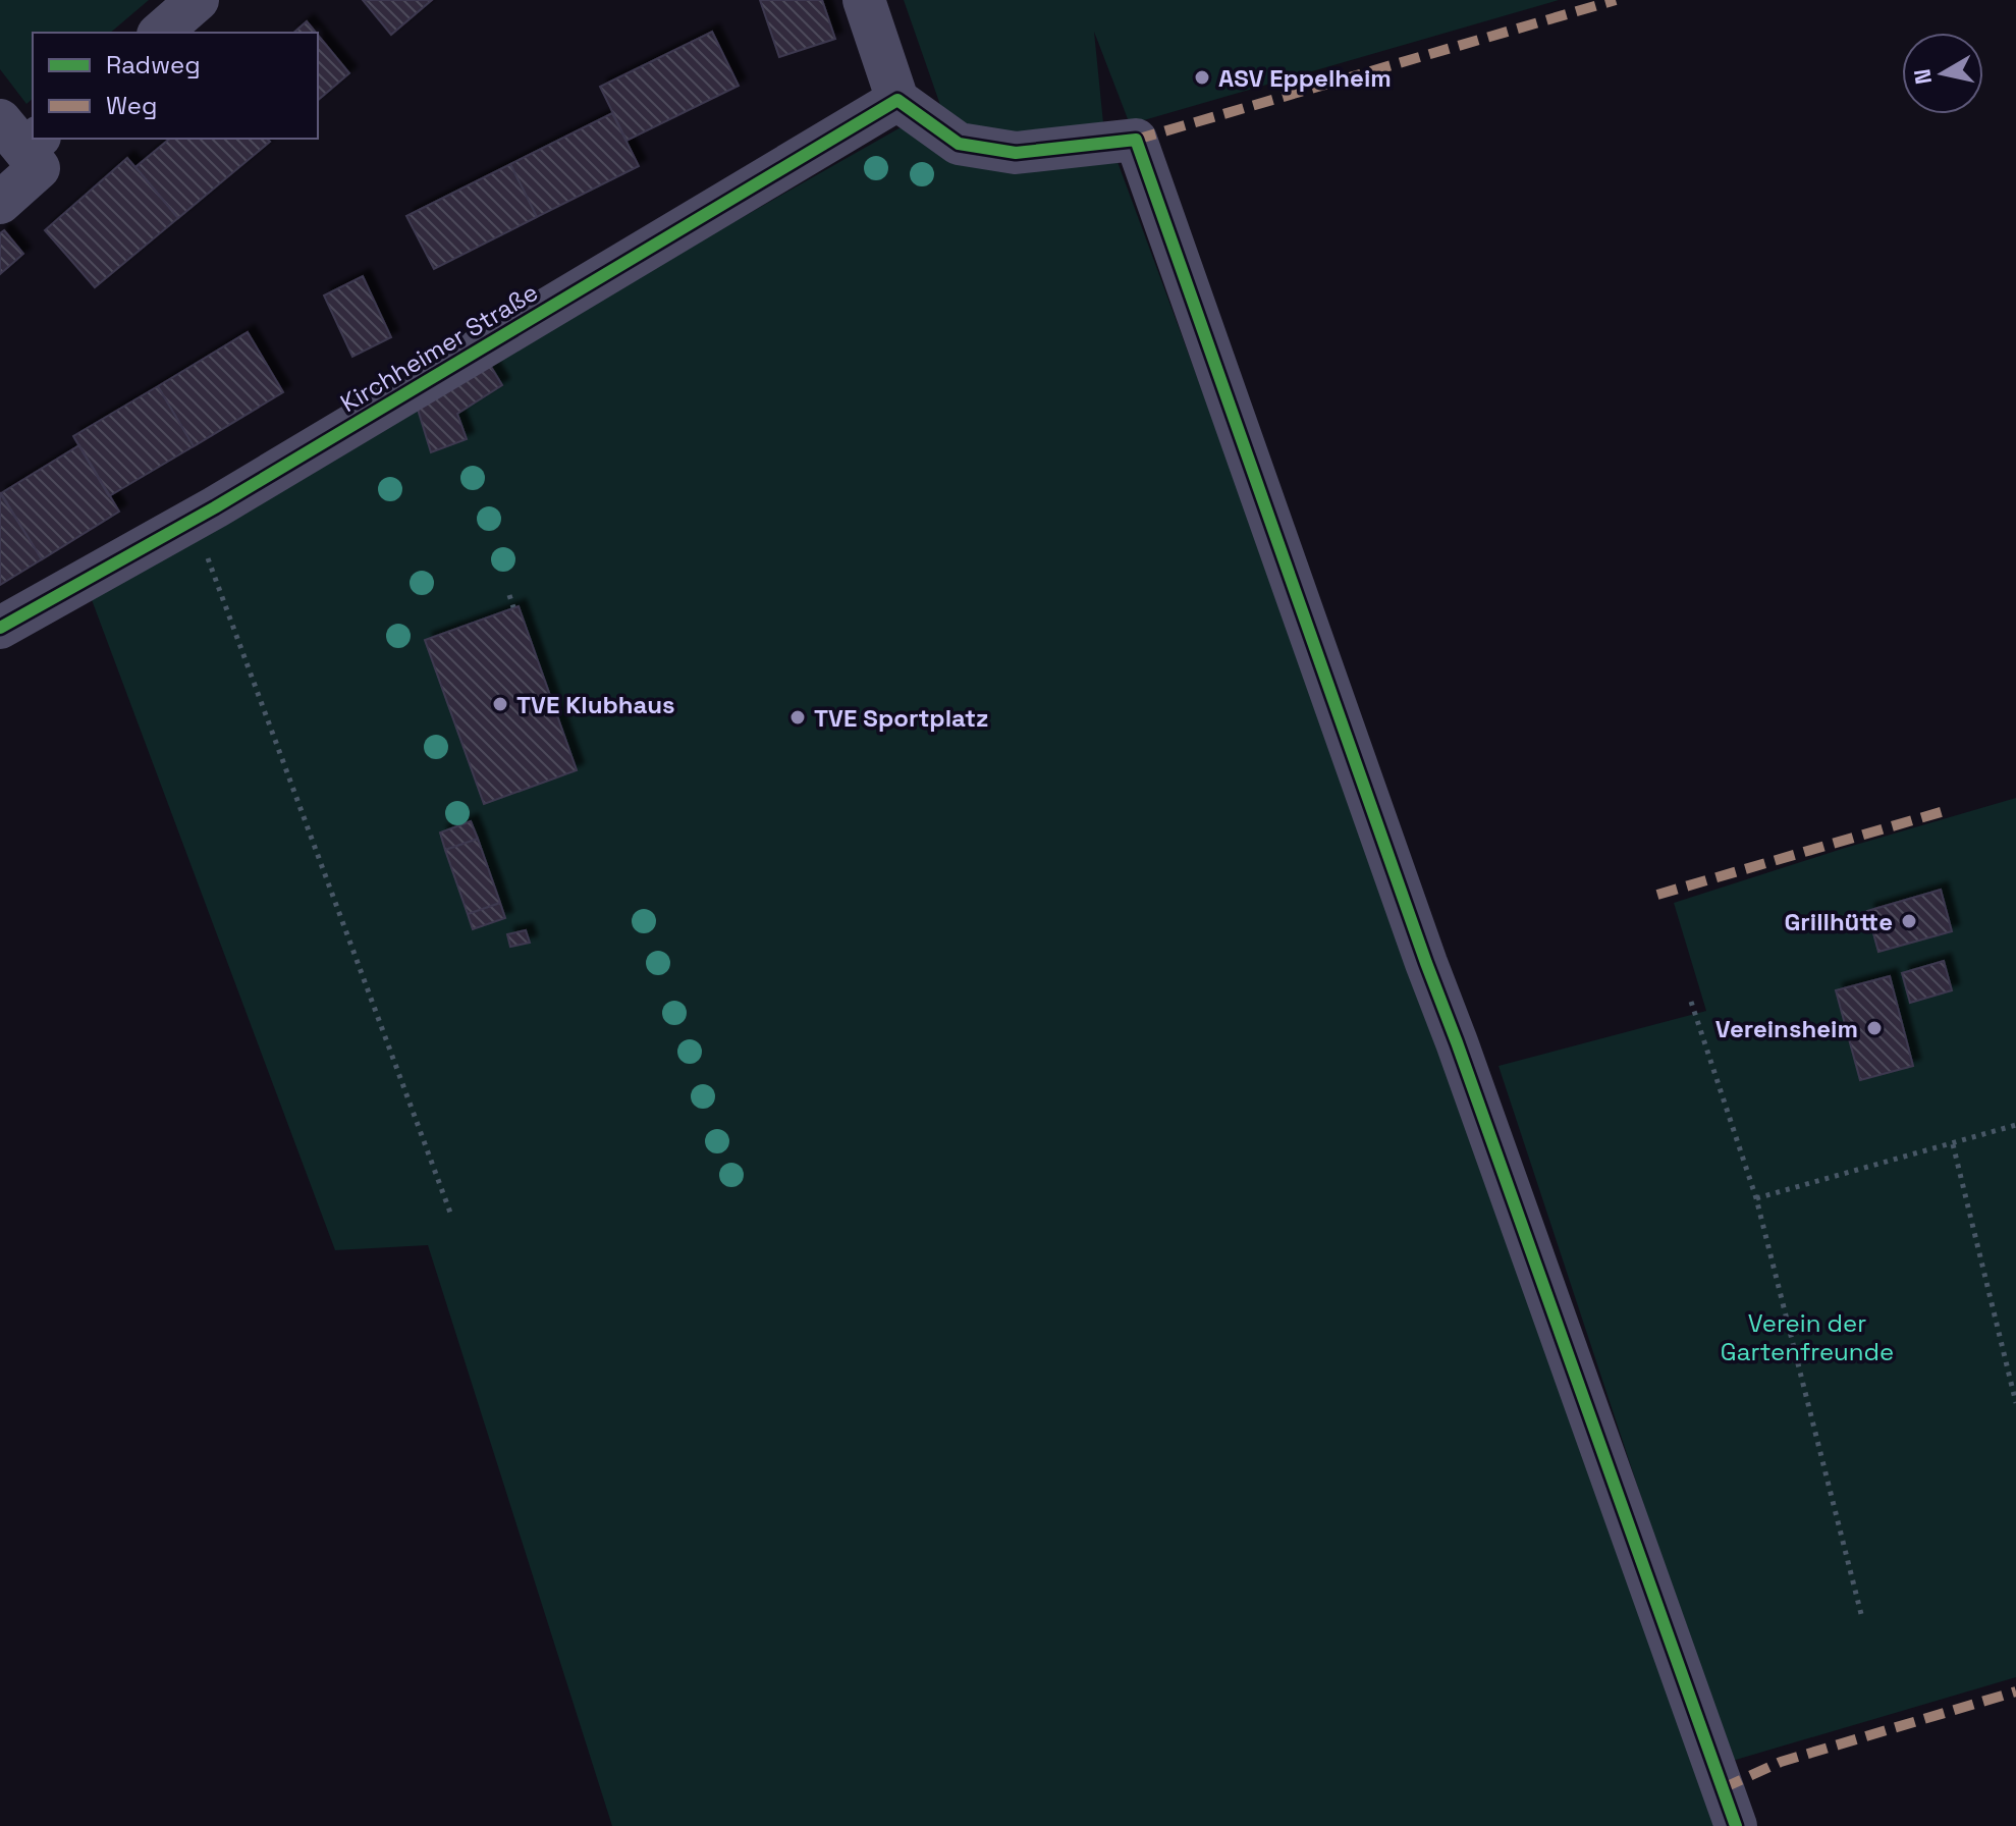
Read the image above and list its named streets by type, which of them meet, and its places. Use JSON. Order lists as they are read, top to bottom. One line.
{"streets":{"street":["Kirchheimer Straße"]},"parks":["Verein der Gartenfreunde"],"places":["ASV Eppelheim","TVE Klubhaus","TVE Sportplatz","Grillhütte","Vereinsheim"],"legend":["Radweg","Weg"],"north":"left"}
